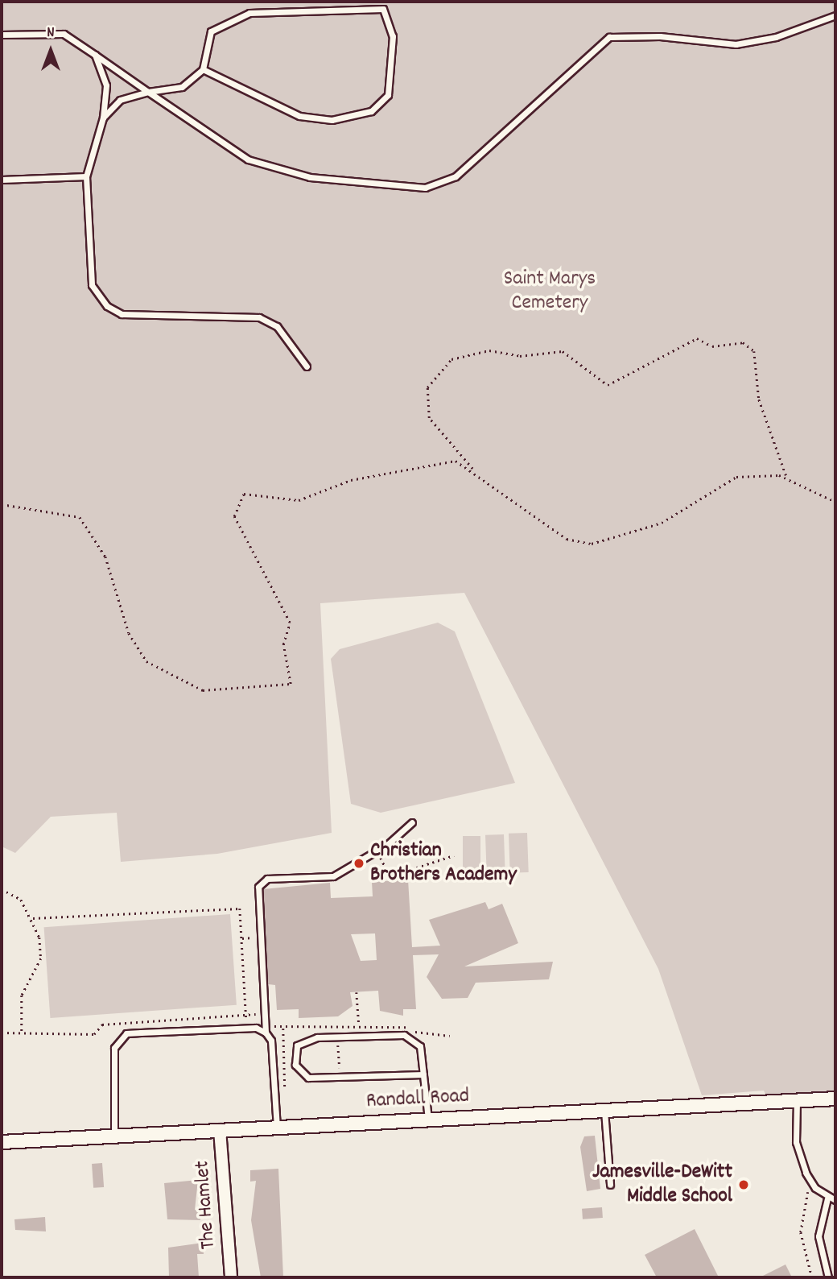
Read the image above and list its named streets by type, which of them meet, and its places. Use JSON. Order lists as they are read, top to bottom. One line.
{"streets":{"street":["Randall Road","The Hamlet"]},"crossings":[["Randall Road","The Hamlet"]],"parks":["Saint Marys Cemetery"],"places":["Christian Brothers Academy","Jamesville-DeWitt Middle School"],"north":"top"}
